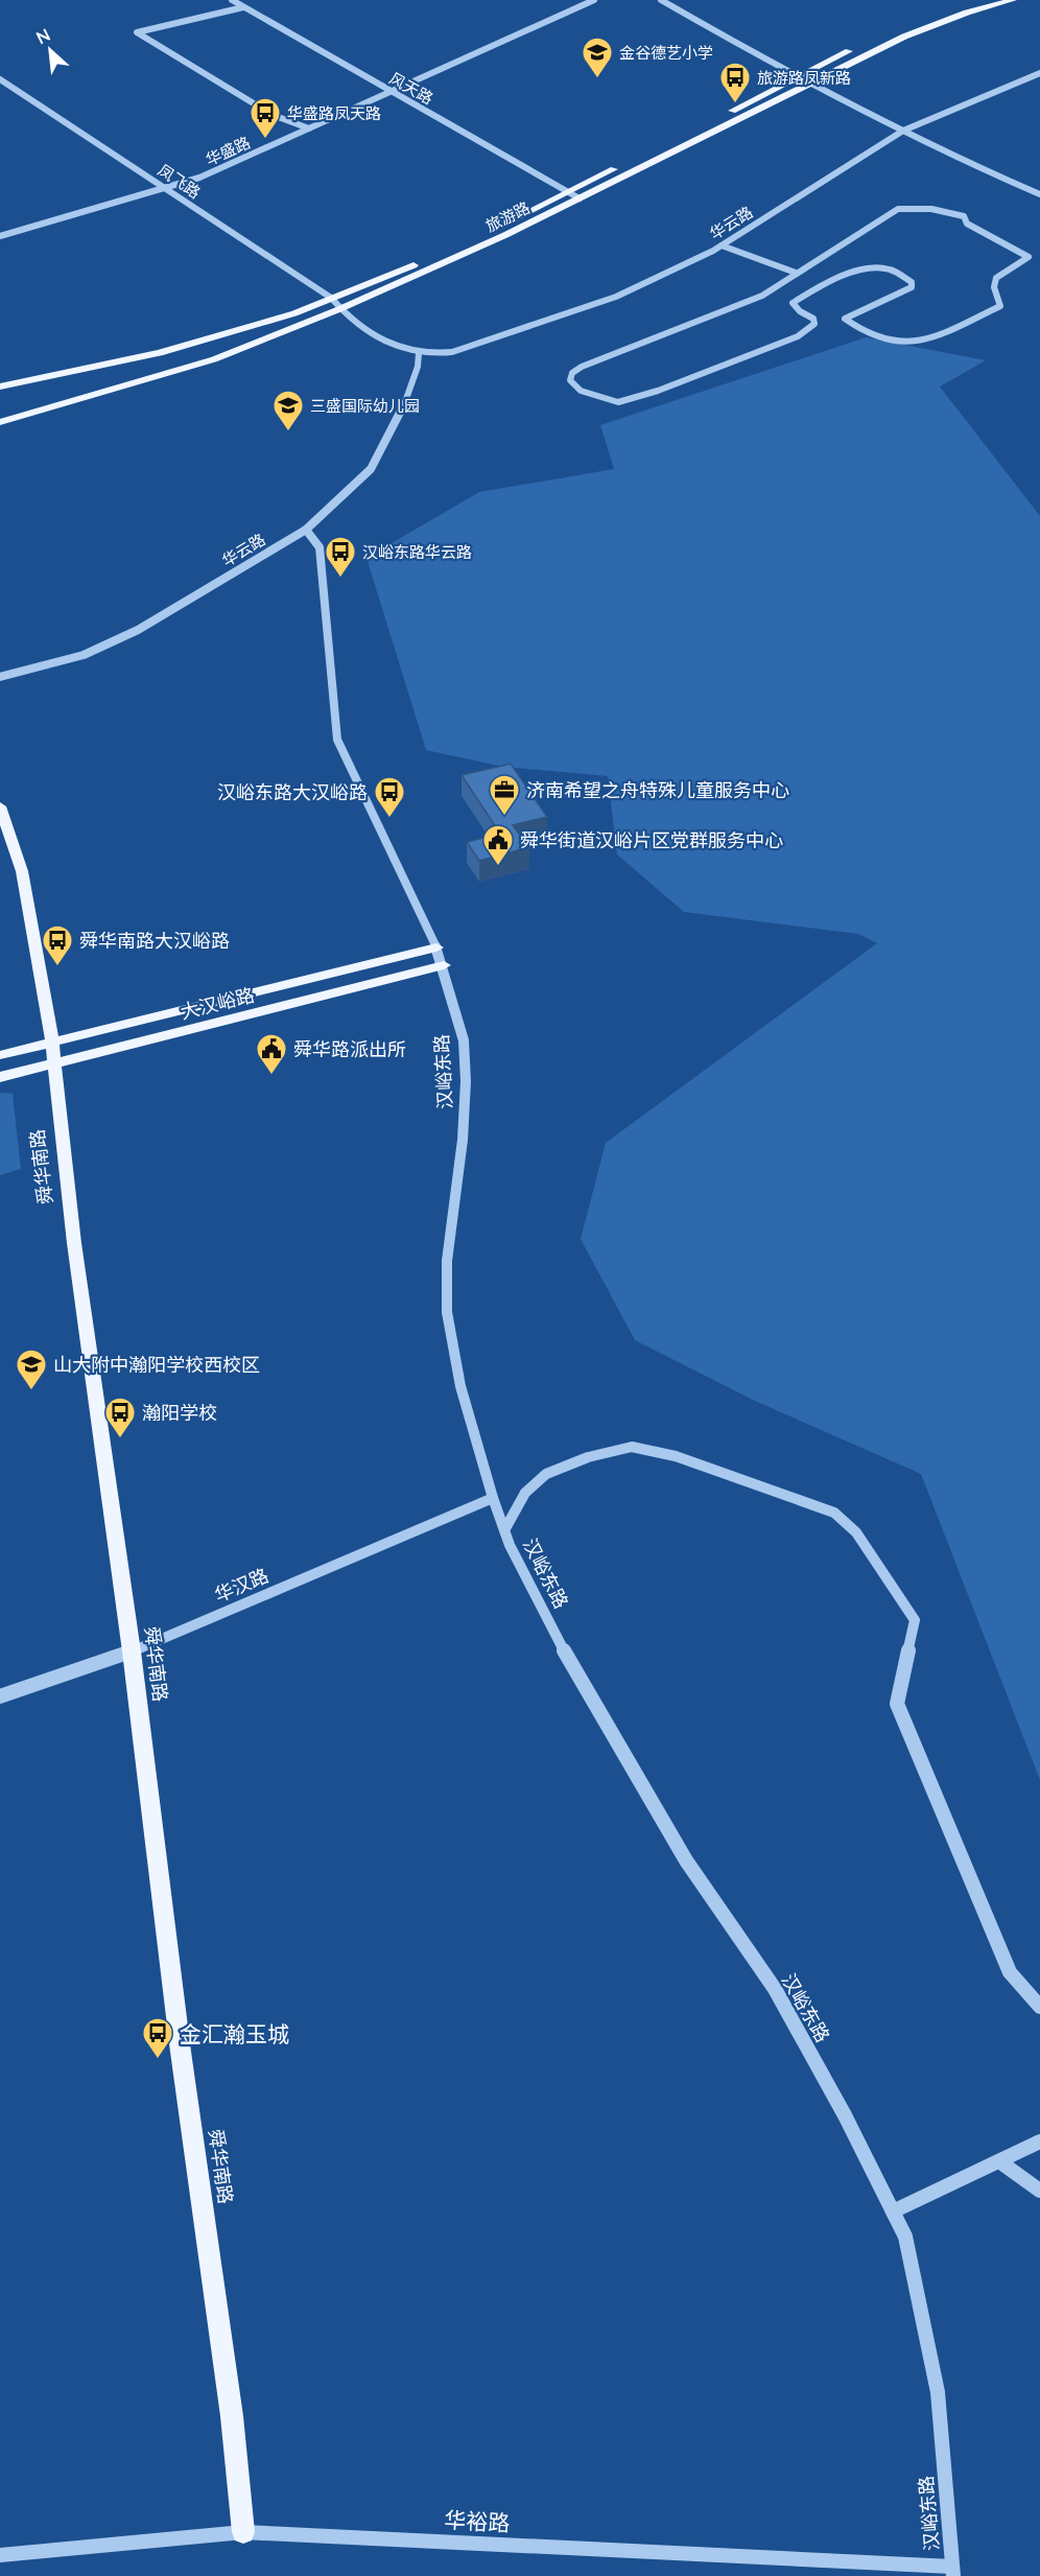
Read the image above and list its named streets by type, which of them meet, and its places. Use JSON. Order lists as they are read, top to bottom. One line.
{"streets":{"main road":["旅游路","大汉峪路","舜华南路"],"street":["风天路","华盛路","凤飞路","华云路","汉峪东路","华汉路","华裕路"]},"crossings":[["风天路","华盛路"],["风天路","旅游路"],["华盛路","凤飞路"],["凤飞路","旅游路"],["凤飞路","华云路"],["旅游路","华云路"],["华云路","汉峪东路"],["大汉峪路","汉峪东路"],["大汉峪路","舜华南路"],["汉峪东路","华汉路"],["汉峪东路","华裕路"],["舜华南路","华汉路"],["舜华南路","华裕路"]],"places":{"school or university":["金谷德艺小学","三盛国际幼儿园","山大附中瀚阳学校西校区"],"bus stop":["旅游路凤新路","华盛路凤天路","汉峪东路华云路","汉峪东路大汉峪路","舜华南路大汉峪路","瀚阳学校","金汇瀚玉城"],"office":["济南希望之舟特殊儿童服务中心"],"public building":["舜华街道汉峪片区党群服务中心","舜华路派出所"]},"north":"top left"}
